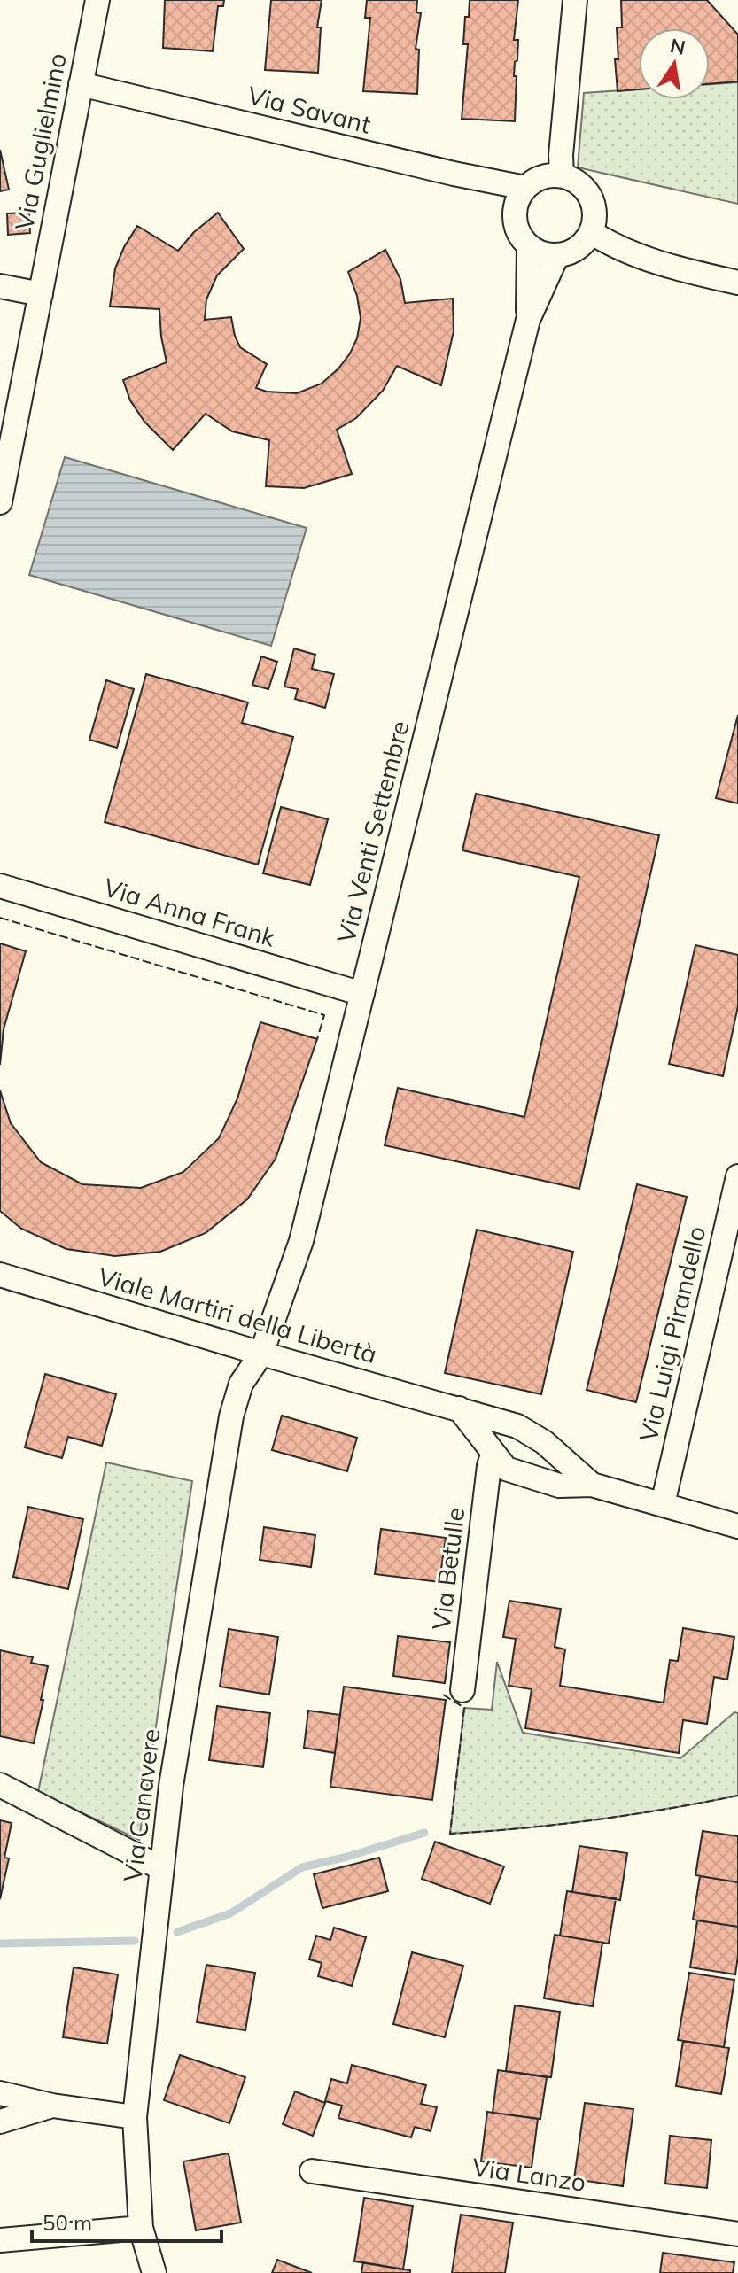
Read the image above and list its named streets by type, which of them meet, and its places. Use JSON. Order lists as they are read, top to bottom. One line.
{"streets":{"street":["Via Savant","Via Guglielmino","Via Venti Settembre","Via Anna Frank","Viale Martiri della Libertà","Via Luigi Pirandello","Via Betulle","Via Canavere","Via Lanzo"]},"crossings":[["Via Savant","Via Guglielmino"],["Via Savant","Via Venti Settembre"],["Via Venti Settembre","Via Anna Frank"],["Via Venti Settembre","Viale Martiri della Libertà"],["Via Venti Settembre","Via Canavere"],["Viale Martiri della Libertà","Via Luigi Pirandello"],["Viale Martiri della Libertà","Via Betulle"],["Viale Martiri della Libertà","Via Canavere"]],"scale_bar":"50 m","north":"top"}
